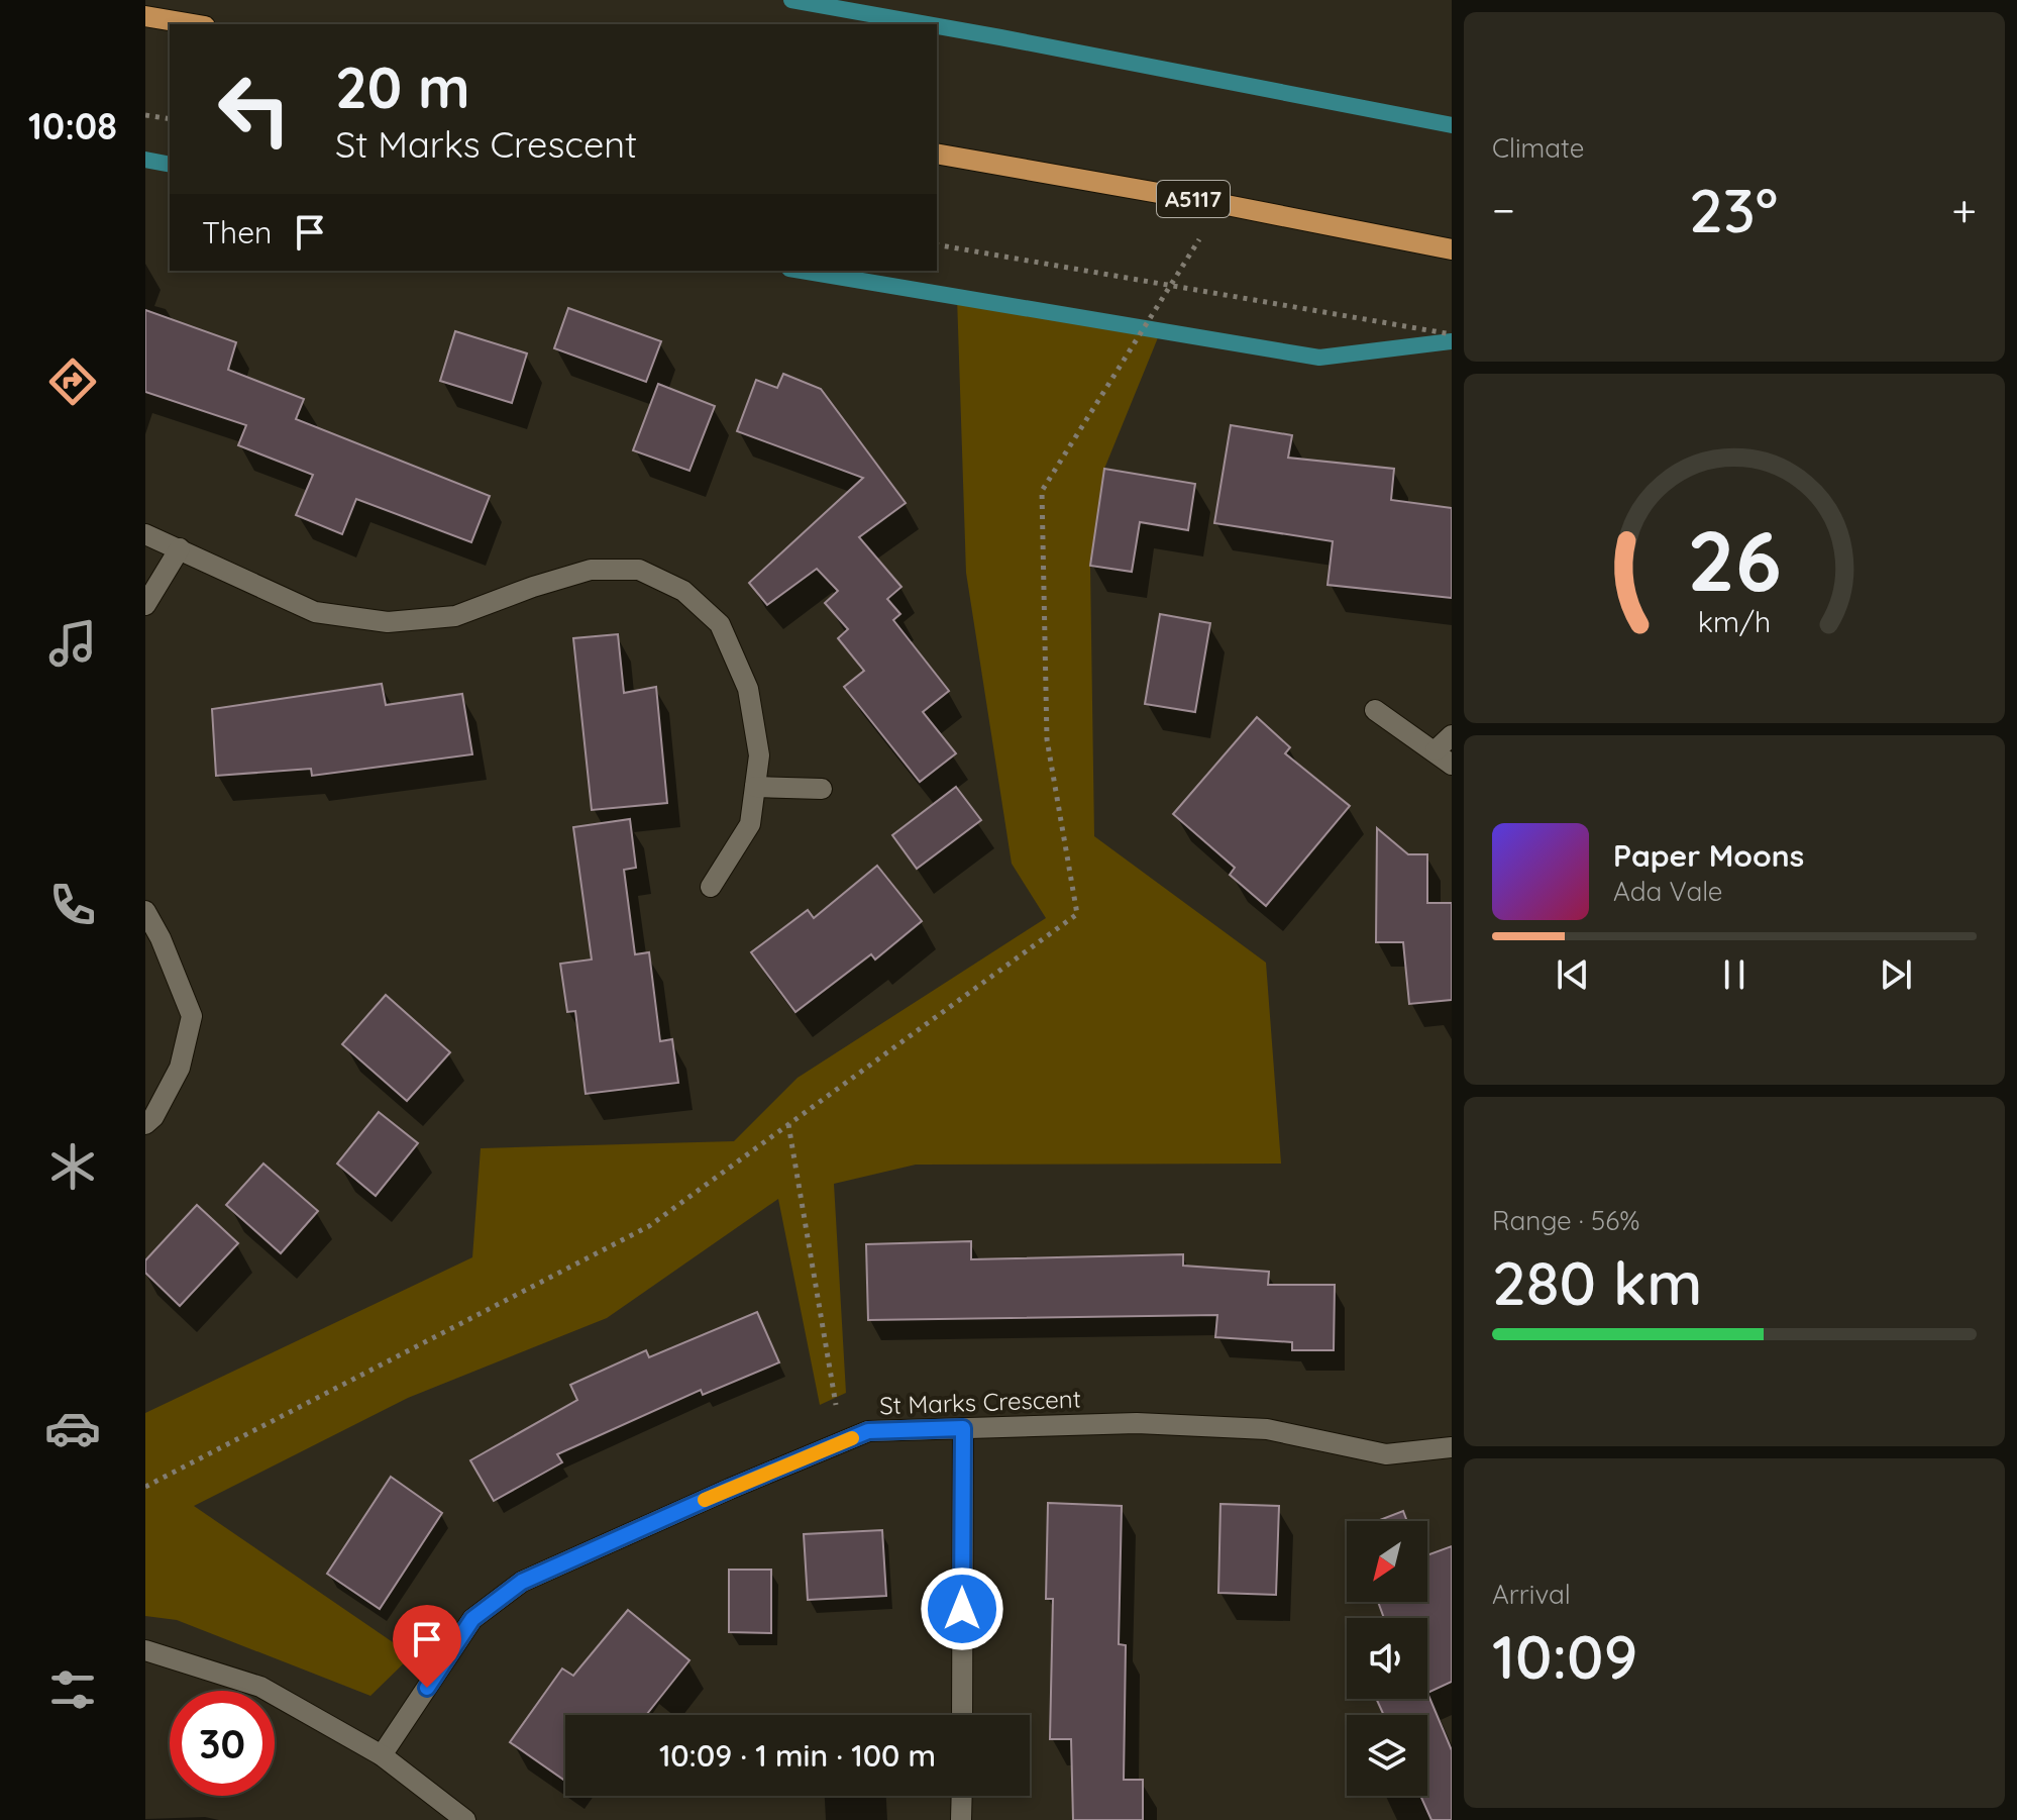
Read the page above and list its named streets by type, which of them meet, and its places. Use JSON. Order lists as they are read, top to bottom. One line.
{"streets":{"main road":["A5117"],"street":["St Marks Crescent"]},"north":"bottom left","page":{"tabs":"10:08","tile":["Climate",["Range · 56%","280 km"],["Arrival","10:09"]],"turn":["20 m","St Marks Crescent"],"heat":["−","23°","+"],"then":"Then","song":["Paper Moons","Ada Vale"],"limit":"30","trip":"10:09 · 1 min · 100 m","gauge":["26","km/h"]}}
